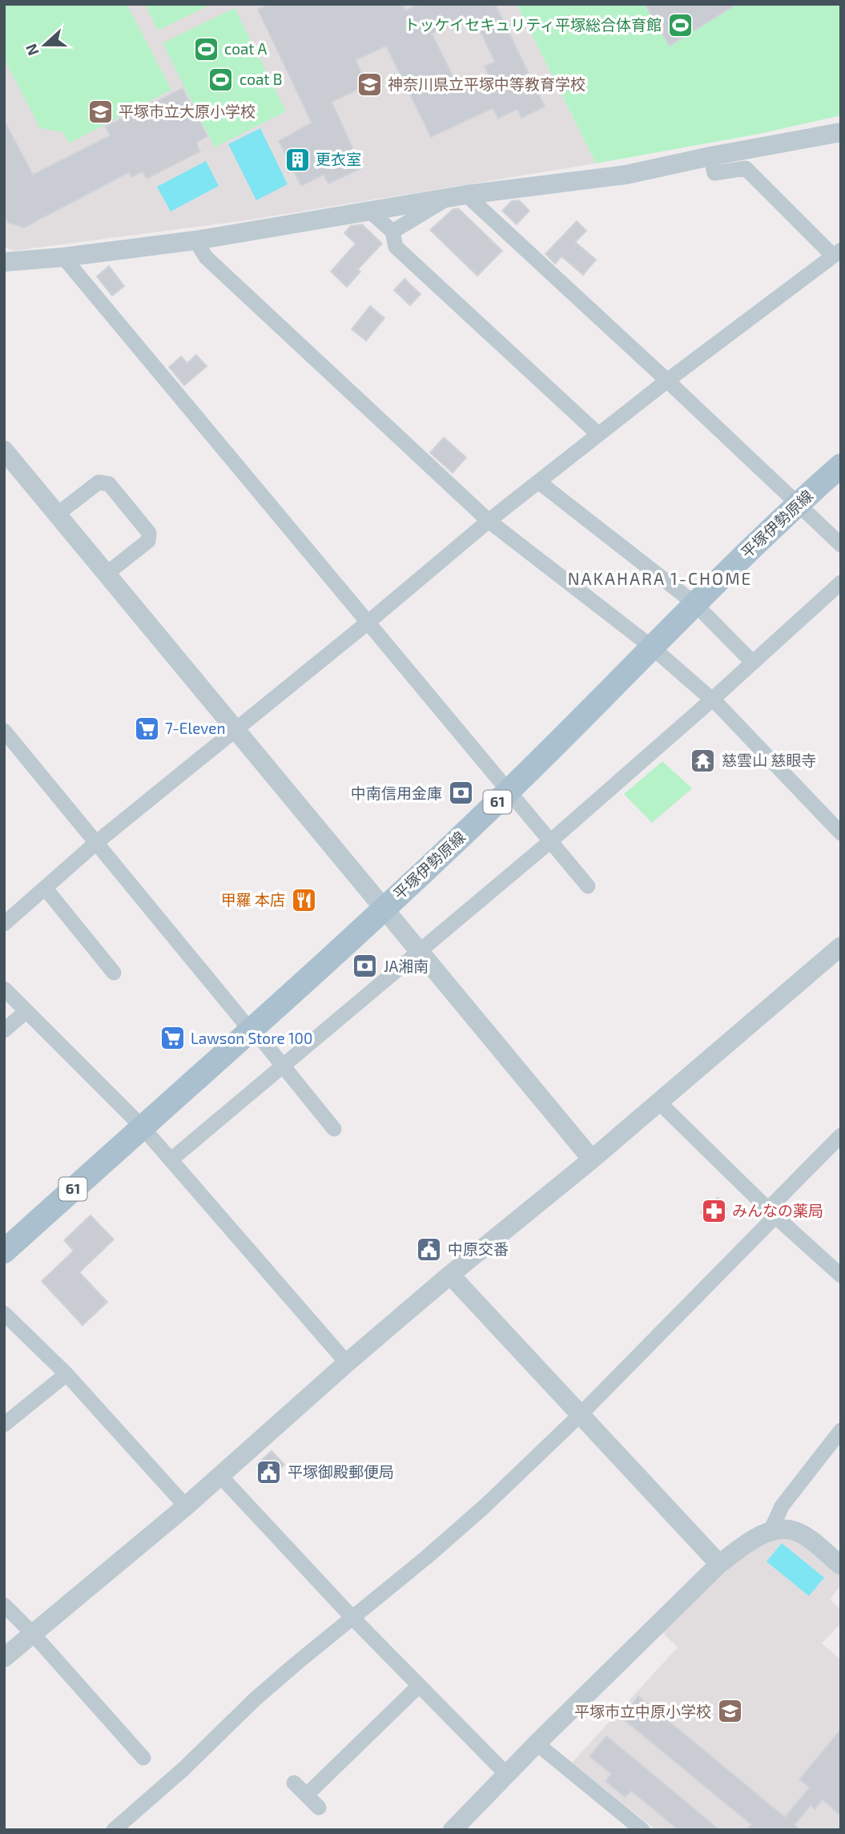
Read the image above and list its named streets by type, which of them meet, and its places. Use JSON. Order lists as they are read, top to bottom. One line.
{"streets":{"main road":["平塚伊勢原線","61"]},"districts":["NAKAHARA 1-CHOME"],"places":{"sports":["トッケイセキュリティ平塚総合体育館","coat A","coat B"],"school or university":["神奈川県立平塚中等教育学校","平塚市立大原小学校","平塚市立中原小学校"],"building":["更衣室"],"supermarket":["7-Eleven","Lawson Store 100"],"temple":["慈雲山 慈眼寺"],"bank":["中南信用金庫","JA湘南"],"restaurant":["甲羅 本店"],"pharmacy":["みんなの薬局"],"public building":["中原交番","平塚御殿郵便局"]},"north":"left"}
